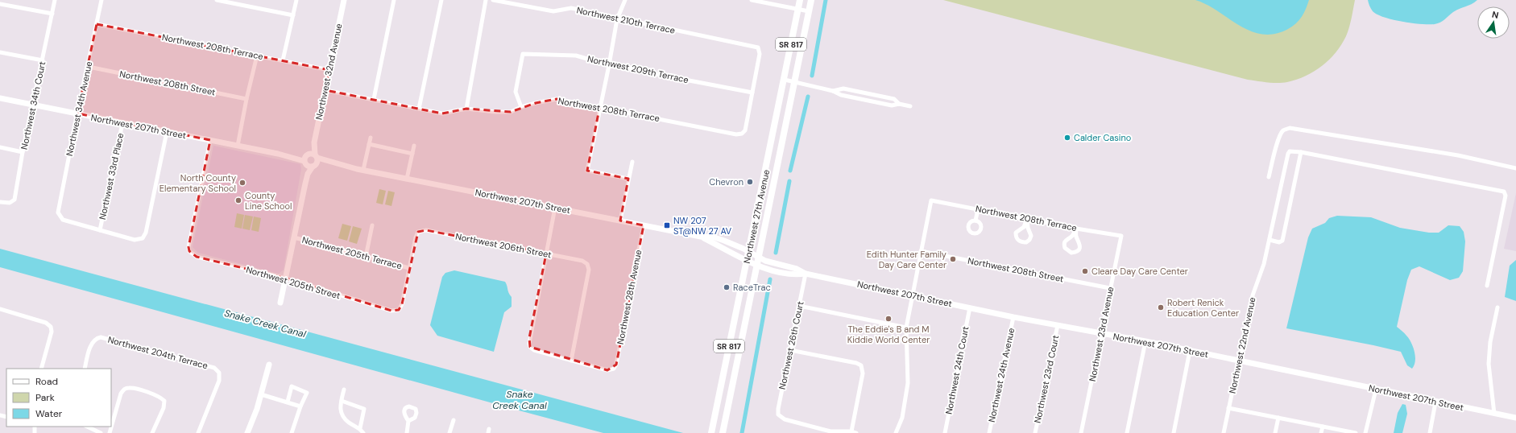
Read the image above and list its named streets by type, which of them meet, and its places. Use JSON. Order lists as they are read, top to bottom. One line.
{"streets":{"main road":["SR 817","Northwest 27th Avenue"],"street":["Northwest 210th Terrace","Northwest 208th Terrace","Northwest 209th Terrace","Northwest 32nd Avenue","Northwest 208th Street","Northwest 34th Court","Northwest 34th Avenue","Northwest 207th Street","Northwest 33rd Place","Northwest 206th Street","Northwest 205th Terrace","Northwest 205th Street","Northwest 28th Avenue","Northwest 23rd Avenue","Northwest 26th Court","Northwest 22nd Avenue","Northwest 204th Terrace","Northwest 24th Court","Northwest 24th Avenue","Northwest 23rd Court"]},"crossings":[["Northwest 210th Terrace","Northwest 208th Terrace"],["Northwest 210th Terrace","Northwest 209th Terrace"],["Northwest 208th Terrace","Northwest 209th Terrace"],["Northwest 208th Terrace","Northwest 32nd Avenue"],["Northwest 208th Terrace","Northwest 208th Street"],["Northwest 208th Terrace","Northwest 34th Avenue"],["Northwest 208th Terrace","Northwest 23rd Avenue"],["Northwest 32nd Avenue","Northwest 207th Street"],["Northwest 208th Street","Northwest 34th Avenue"],["Northwest 208th Street","Northwest 23rd Avenue"],["Northwest 34th Court","Northwest 207th Street"],["Northwest 34th Avenue","Northwest 207th Street"],["Northwest 34th Avenue","Northwest 33rd Place"],["Northwest 207th Street","Northwest 33rd Place"],["Northwest 207th Street","Northwest 27th Avenue"],["Northwest 207th Street","Northwest 205th Street"],["Northwest 207th Street","Northwest 28th Avenue"],["Northwest 207th Street","Northwest 23rd Avenue"],["Northwest 207th Street","Northwest 26th Court"],["Northwest 207th Street","Northwest 22nd Avenue"],["Northwest 207th Street","Northwest 24th Court"],["Northwest 207th Street","Northwest 24th Avenue"],["Northwest 207th Street","Northwest 23rd Court"],["Northwest 206th Street","Northwest 205th Terrace"],["Northwest 206th Street","Northwest 205th Street"],["Northwest 206th Street","Northwest 28th Avenue"],["Northwest 205th Terrace","Northwest 205th Street"]],"water":["Snake Creek Canal"],"places":{"other":["Calder Casino","Chevron","North County Elementary School","County Line School","Edith Hunter Family Day Care Center","Cleare Day Care Center","RaceTrac","Robert Renick Education Center","The Eddie's B and M Kiddie World Center"],"transit":["NW 207 ST@NW 27 AV"]},"legend":["Road","Park","Water"],"north":"top"}
